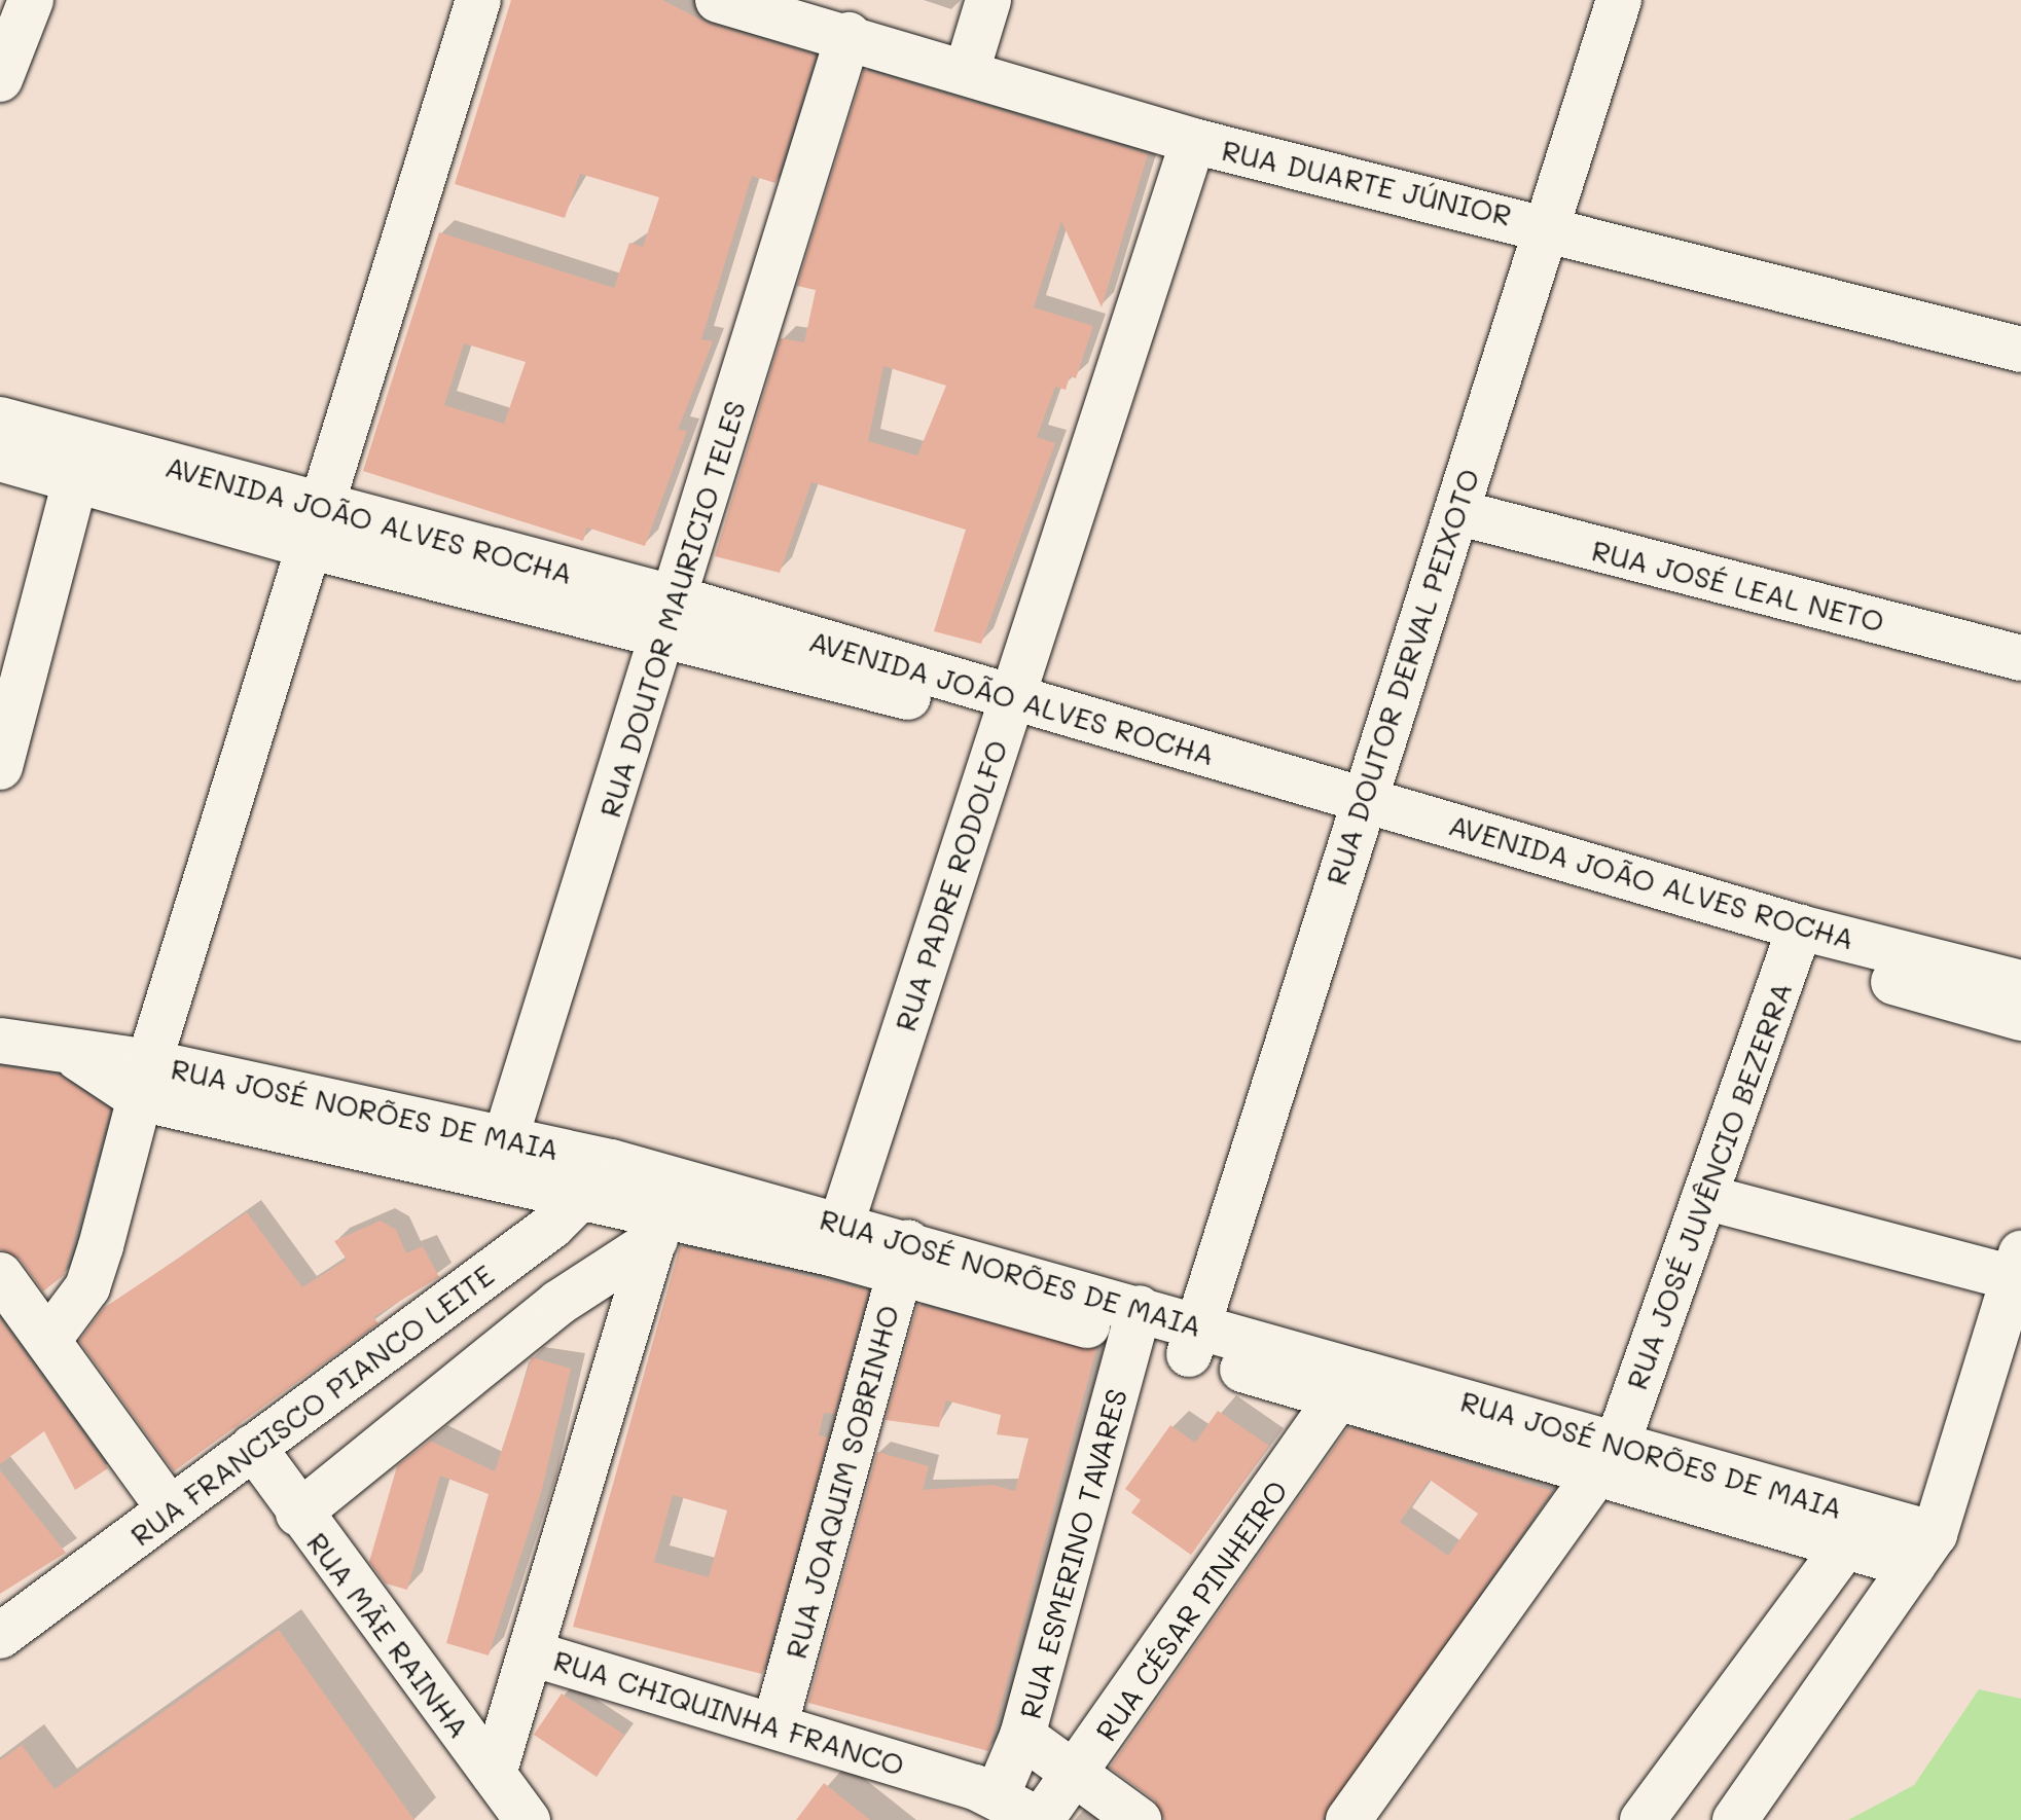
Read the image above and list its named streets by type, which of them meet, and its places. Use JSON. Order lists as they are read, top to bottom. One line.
{"streets":{"street":["RUA DUARTE JÚNIOR","AVENIDA JOÃO ALVES ROCHA","RUA JOSÉ LEAL NETO","RUA DOUTOR MAURICIO TELES","RUA DOUTOR DERVAL PEIXOTO","RUA PADRE RODOLFO","RUA JOSÉ NORÕES DE MAIA","RUA JOSÉ JUVÊNCIO BEZERRA","RUA FRANCISCO PIANCO LEITE","RUA JOAQUIM SOBRINHO","RUA ESMERINO TAVARES","RUA CÉSAR PINHEIRO","RUA MÃE RAINHA","RUA CHIQUINHA FRANCO"]},"crossings":[["RUA DUARTE JÚNIOR","RUA DOUTOR MAURICIO TELES"],["RUA DUARTE JÚNIOR","RUA DOUTOR DERVAL PEIXOTO"],["RUA DUARTE JÚNIOR","RUA PADRE RODOLFO"],["AVENIDA JOÃO ALVES ROCHA","RUA DOUTOR MAURICIO TELES"],["AVENIDA JOÃO ALVES ROCHA","RUA DOUTOR DERVAL PEIXOTO"],["AVENIDA JOÃO ALVES ROCHA","RUA PADRE RODOLFO"],["AVENIDA JOÃO ALVES ROCHA","RUA JOSÉ JUVÊNCIO BEZERRA"],["RUA JOSÉ LEAL NETO","RUA DOUTOR DERVAL PEIXOTO"],["RUA DOUTOR MAURICIO TELES","RUA JOSÉ NORÕES DE MAIA"],["RUA DOUTOR DERVAL PEIXOTO","RUA JOSÉ NORÕES DE MAIA"],["RUA PADRE RODOLFO","RUA JOSÉ NORÕES DE MAIA"],["RUA JOSÉ NORÕES DE MAIA","RUA JOSÉ JUVÊNCIO BEZERRA"],["RUA JOSÉ NORÕES DE MAIA","RUA FRANCISCO PIANCO LEITE"],["RUA JOSÉ NORÕES DE MAIA","RUA JOAQUIM SOBRINHO"],["RUA JOSÉ NORÕES DE MAIA","RUA ESMERINO TAVARES"],["RUA JOSÉ NORÕES DE MAIA","RUA CÉSAR PINHEIRO"],["RUA FRANCISCO PIANCO LEITE","RUA MÃE RAINHA"],["RUA JOAQUIM SOBRINHO","RUA CHIQUINHA FRANCO"],["RUA ESMERINO TAVARES","RUA CHIQUINHA FRANCO"],["RUA CÉSAR PINHEIRO","RUA CHIQUINHA FRANCO"],["RUA MÃE RAINHA","RUA CHIQUINHA FRANCO"]]}
